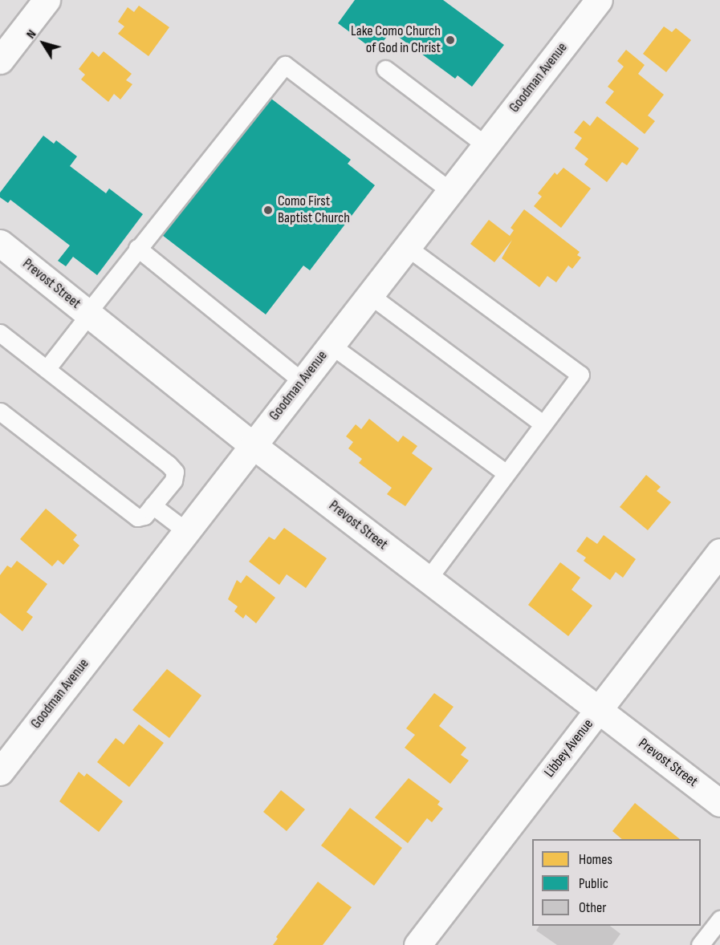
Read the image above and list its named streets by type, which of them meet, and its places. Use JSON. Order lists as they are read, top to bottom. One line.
{"streets":{"street":["Goodman Avenue","Prevost Street","Libbey Avenue"]},"crossings":[["Goodman Avenue","Prevost Street"],["Prevost Street","Libbey Avenue"]],"places":["Lake Como Church of God in Christ","Como First Baptist Church"],"legend":["Homes","Public","Other"],"north":"top left"}
